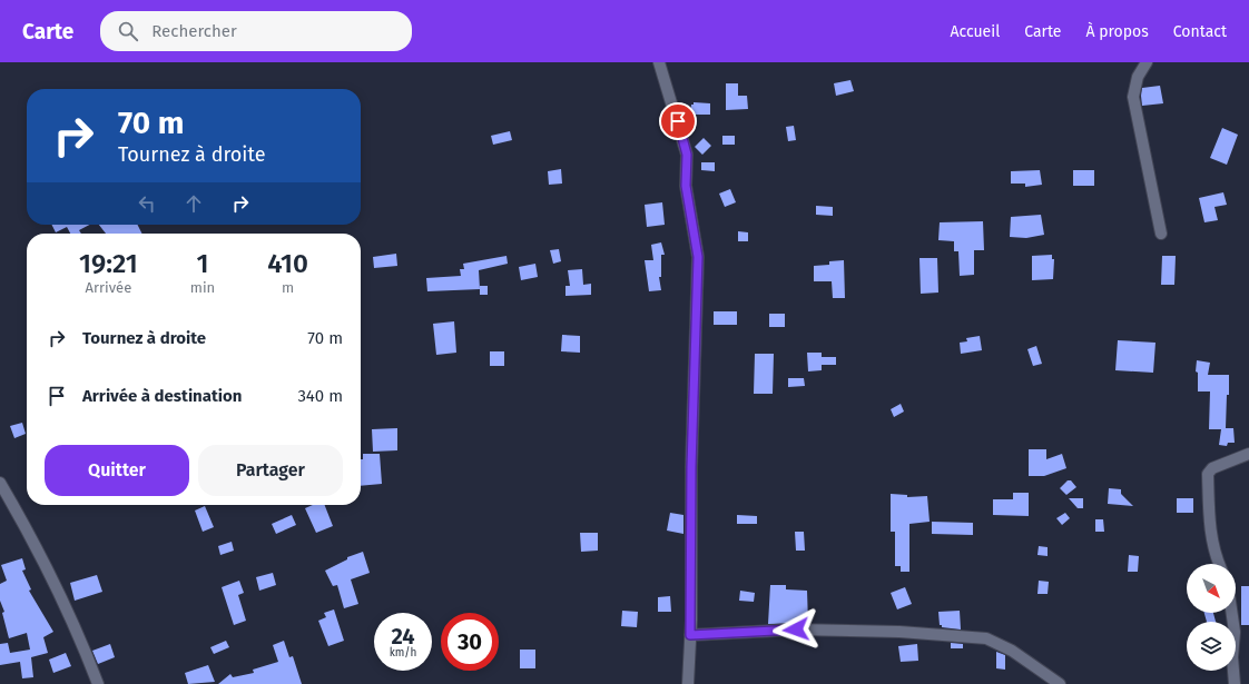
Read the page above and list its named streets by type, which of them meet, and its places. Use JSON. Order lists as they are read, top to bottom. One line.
{"north":"bottom right","page":{"header":"Carte","search":"Rechercher","nav":["Accueil","Carte","À propos","Contact"],"turn":["70 m","Tournez à droite"],"eta":["19:21","Arrivée","1","min","410","m"],"list":[{"name":"Tournez à droite","value":"70 m"},{"name":"Arrivée à destination","value":"340 m"}],"buttons":["Quitter","Partager"],"speed":"24 km/h","limit":"30"}}
